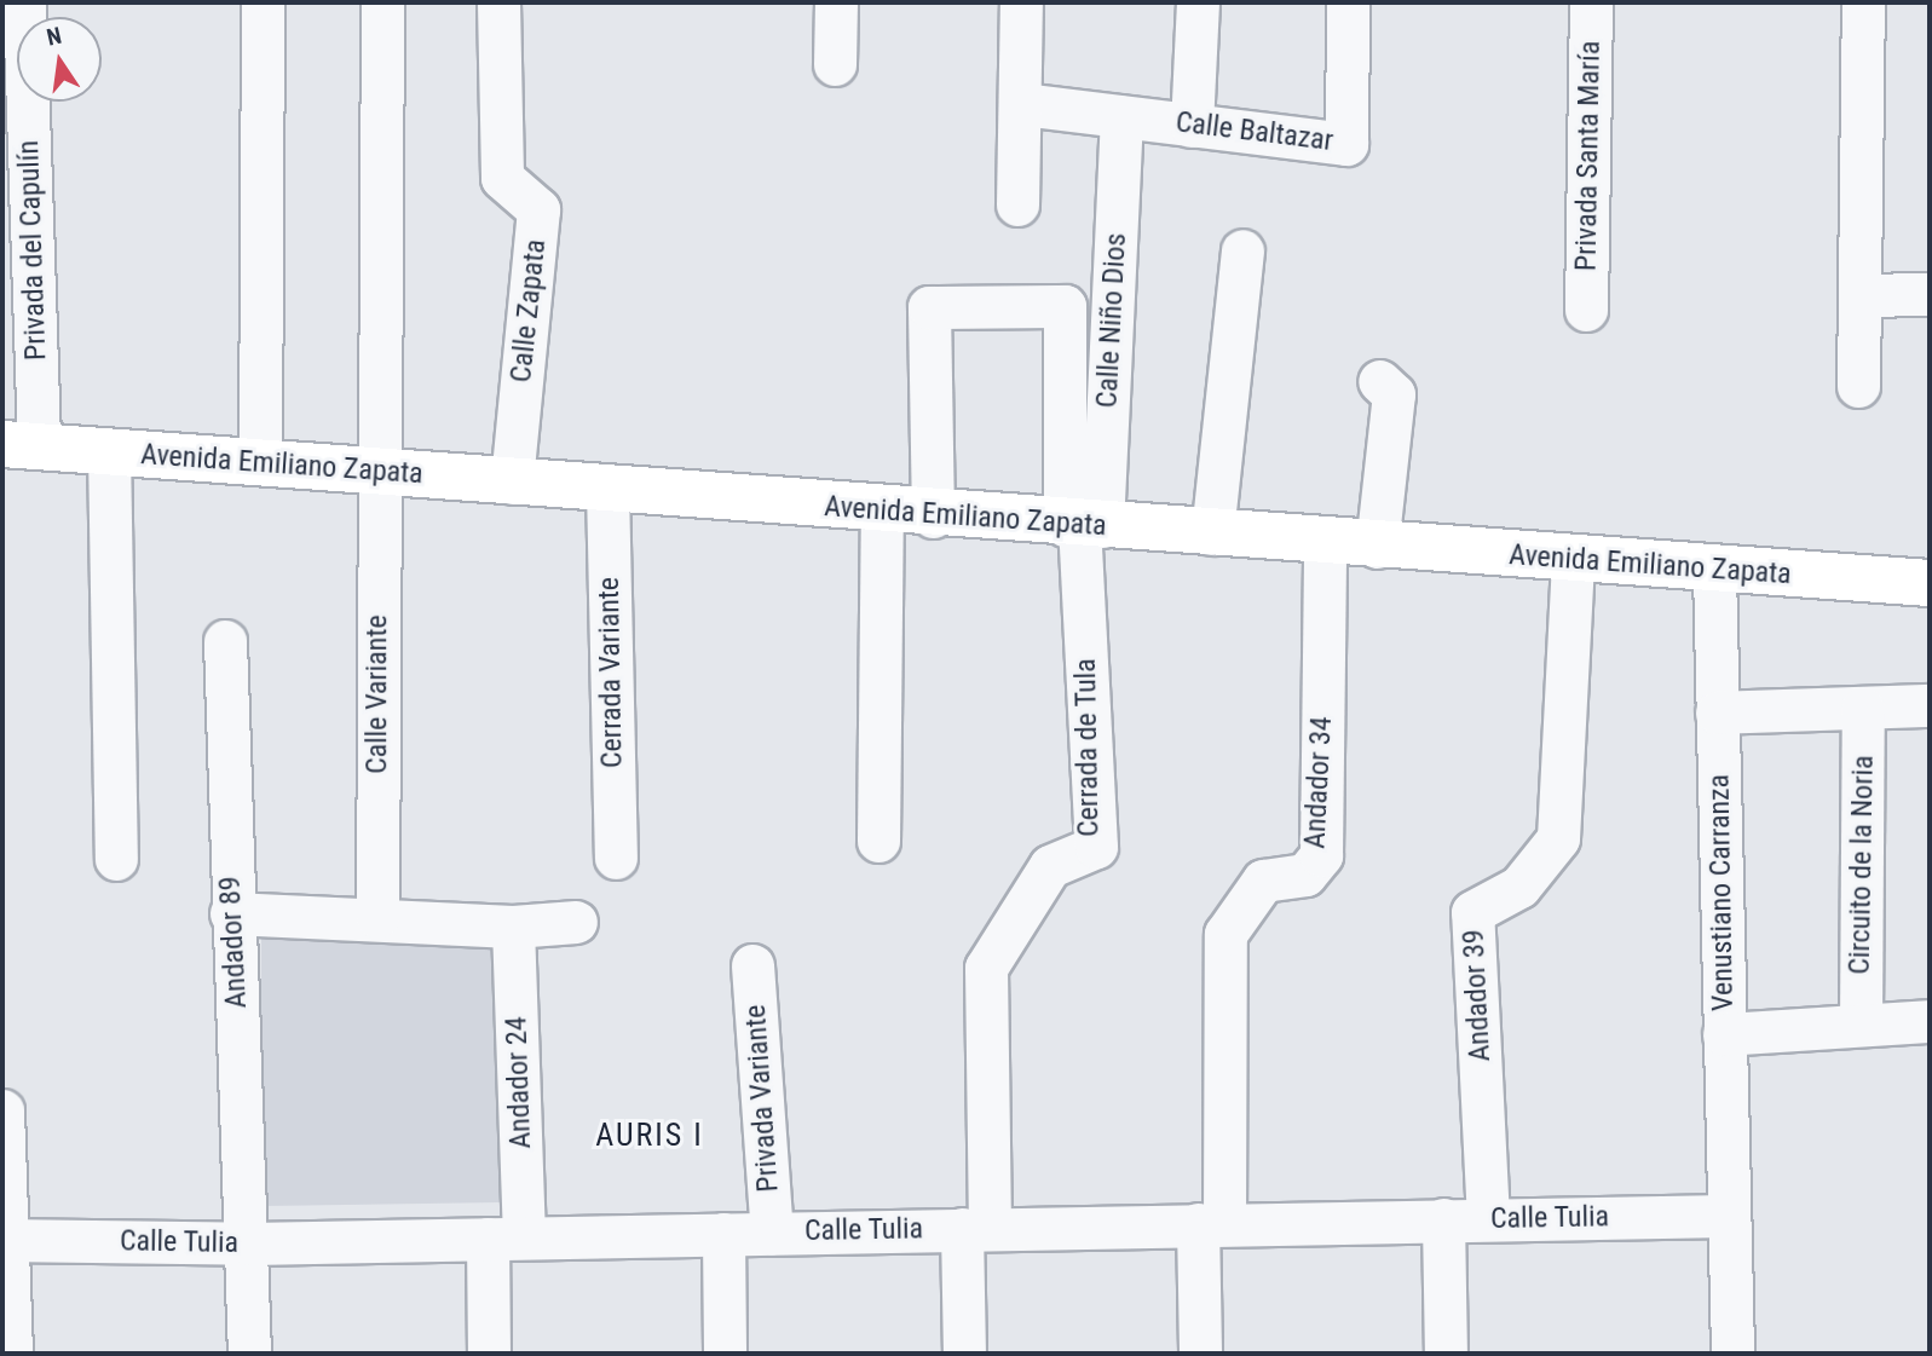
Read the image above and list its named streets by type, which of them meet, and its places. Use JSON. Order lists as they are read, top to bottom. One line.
{"streets":{"main road":["Avenida Emiliano Zapata"],"street":["Calle Baltazar","Privada Santa María","Privada del Capulín","Calle Zapata","Calle Niño Dios","Cerrada Variante","Calle Variante","Cerrada de Tula","Andador 34","Circuito de la Noria","Venustiano Carranza","Andador 89","Andador 39","Andador 24","Privada Variante","Calle Tulia"]},"crossings":[["Calle Baltazar","Calle Niño Dios"],["Privada del Capulín","Avenida Emiliano Zapata"],["Calle Zapata","Avenida Emiliano Zapata"],["Calle Niño Dios","Avenida Emiliano Zapata"],["Calle Niño Dios","Cerrada de Tula"],["Avenida Emiliano Zapata","Cerrada Variante"],["Avenida Emiliano Zapata","Calle Variante"],["Avenida Emiliano Zapata","Cerrada de Tula"],["Avenida Emiliano Zapata","Andador 34"],["Avenida Emiliano Zapata","Venustiano Carranza"],["Avenida Emiliano Zapata","Andador 39"],["Cerrada de Tula","Calle Tulia"],["Andador 34","Calle Tulia"],["Venustiano Carranza","Calle Tulia"],["Andador 89","Calle Tulia"],["Andador 39","Calle Tulia"],["Andador 24","Calle Tulia"],["Privada Variante","Calle Tulia"]],"districts":["AURIS I"],"north":"top"}
